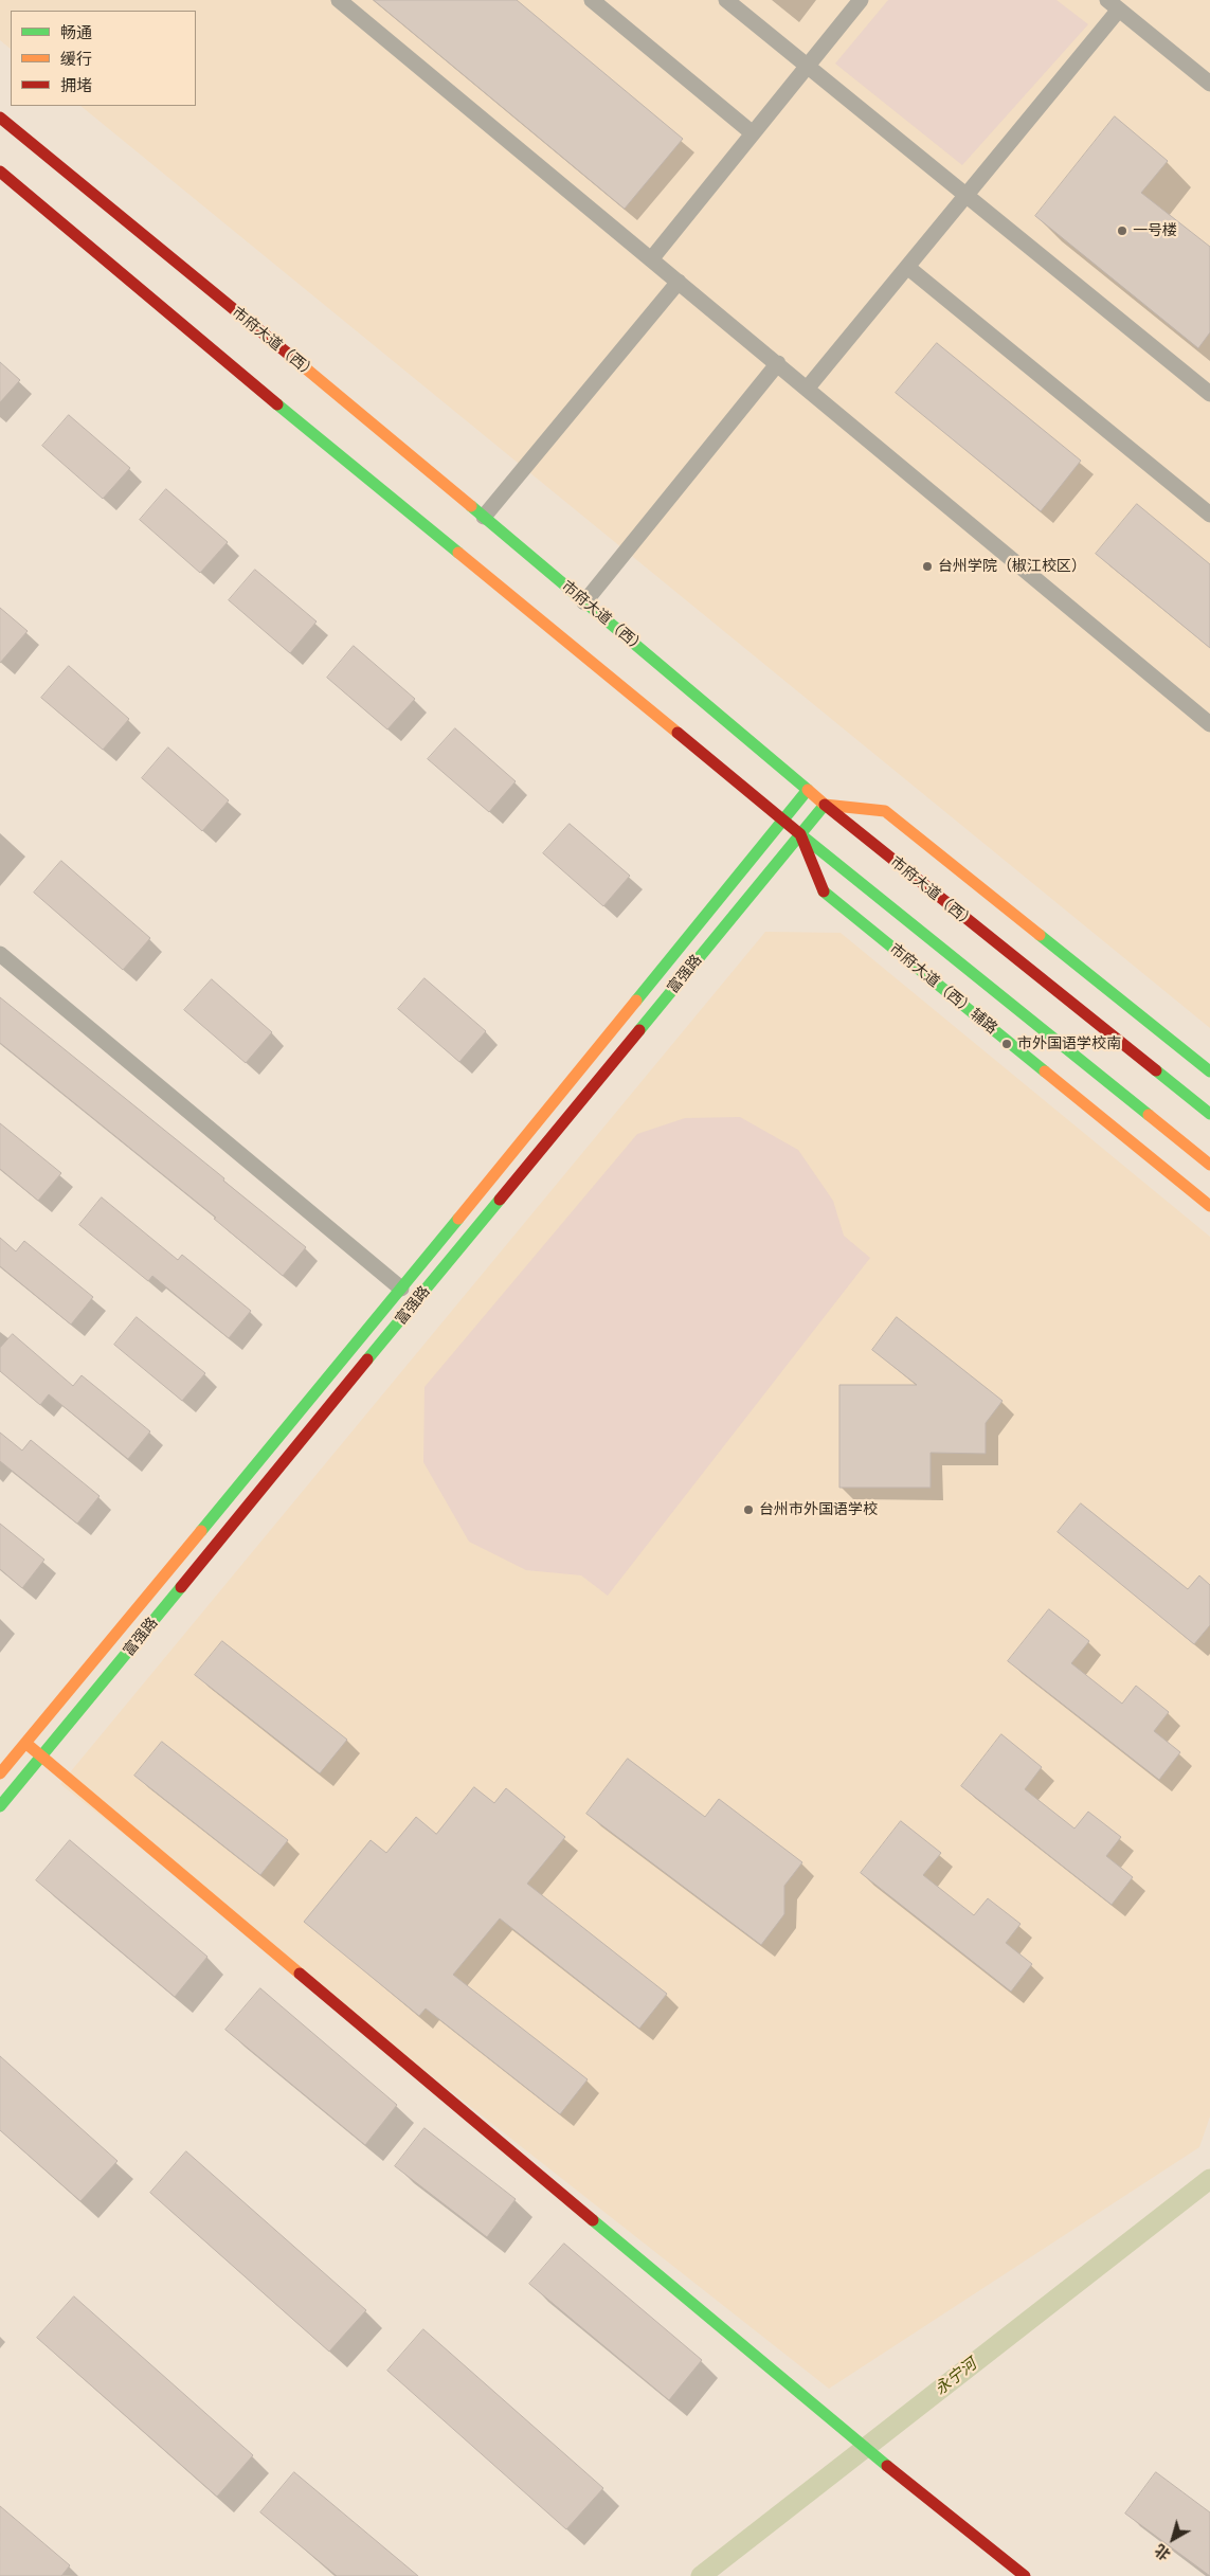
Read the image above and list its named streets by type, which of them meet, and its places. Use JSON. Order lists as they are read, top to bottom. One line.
{"streets":{"main road":["市府大道（西）","富强路","市府大道（西）辅路"]},"crossings":[["市府大道（西）","富强路"],["富强路","市府大道（西）辅路"]],"water":["永宁河"],"places":["一号楼","台州学院（椒江校区）","市外国语学校南","台州市外国语学校"],"legend":["畅通","缓行","拥堵"],"north":"bottom left"}
